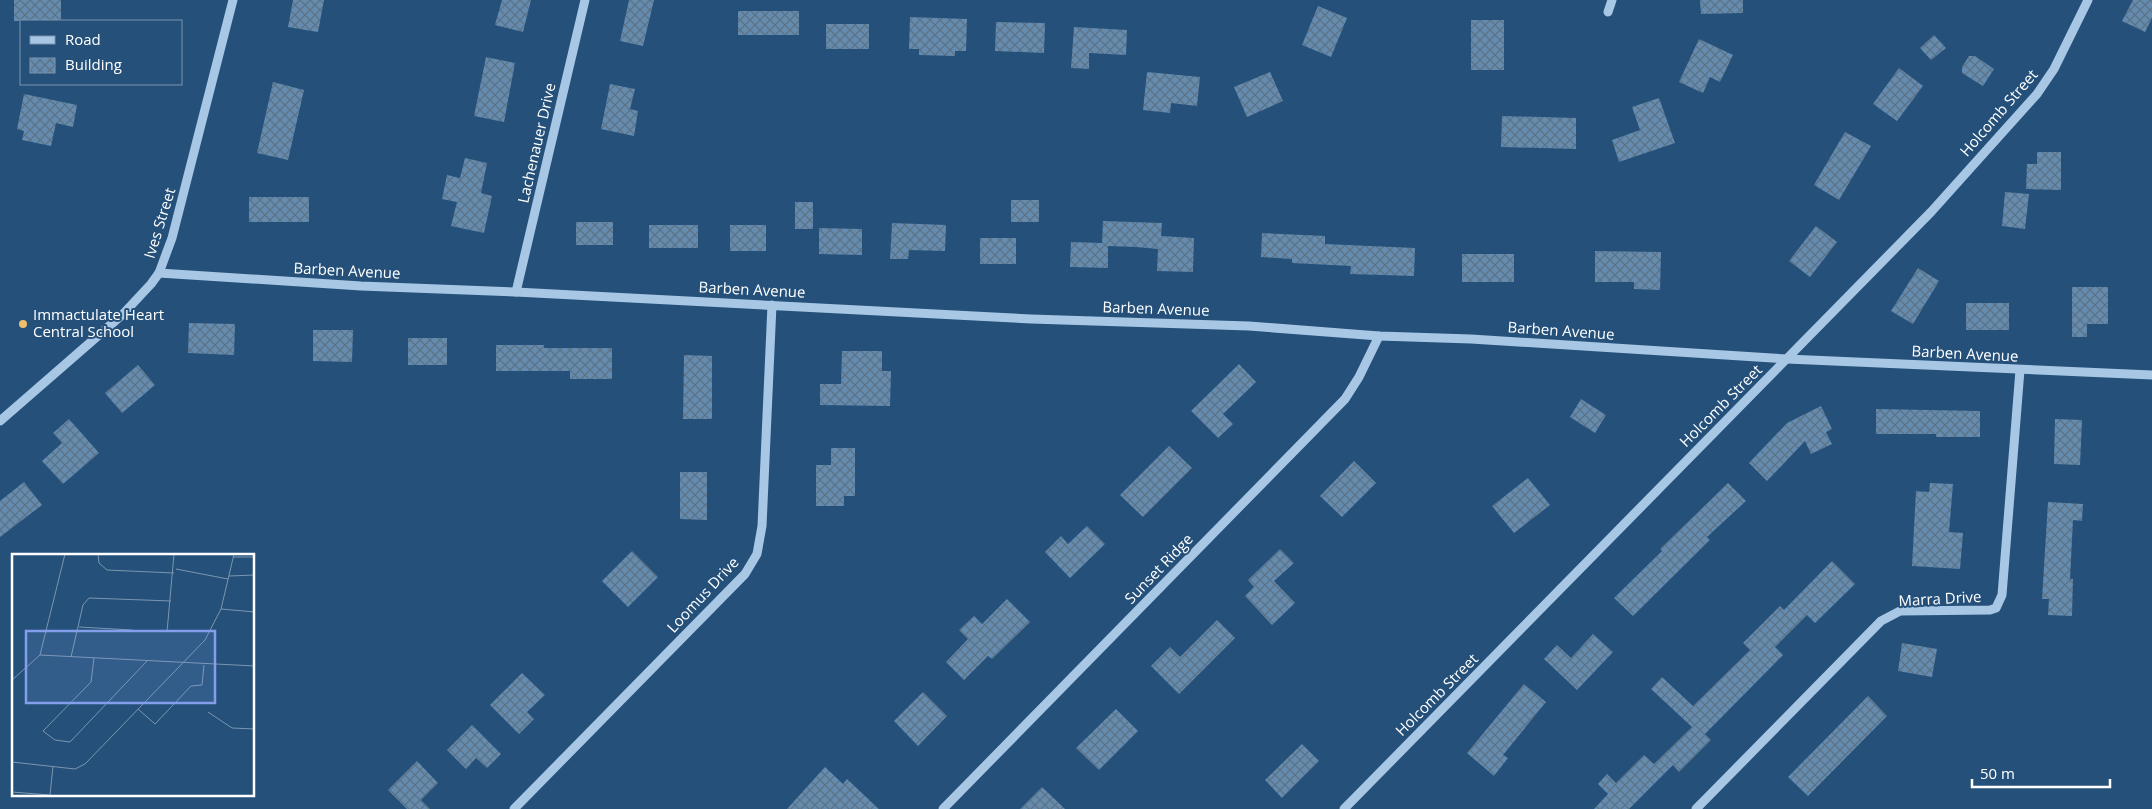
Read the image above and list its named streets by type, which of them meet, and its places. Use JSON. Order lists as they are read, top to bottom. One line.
{"streets":{"street":["Holcomb Street","Lachenauer Drive","Ives Street","Barben Avenue","Sunset Ridge","Loomus Drive","Marra Drive"]},"crossings":[["Holcomb Street","Barben Avenue"],["Lachenauer Drive","Barben Avenue"],["Ives Street","Barben Avenue"],["Barben Avenue","Sunset Ridge"],["Barben Avenue","Loomus Drive"],["Barben Avenue","Marra Drive"]],"places":["Immactulate Heart Central School"],"legend":["Road","Building"],"scale_bar":"50 m"}
